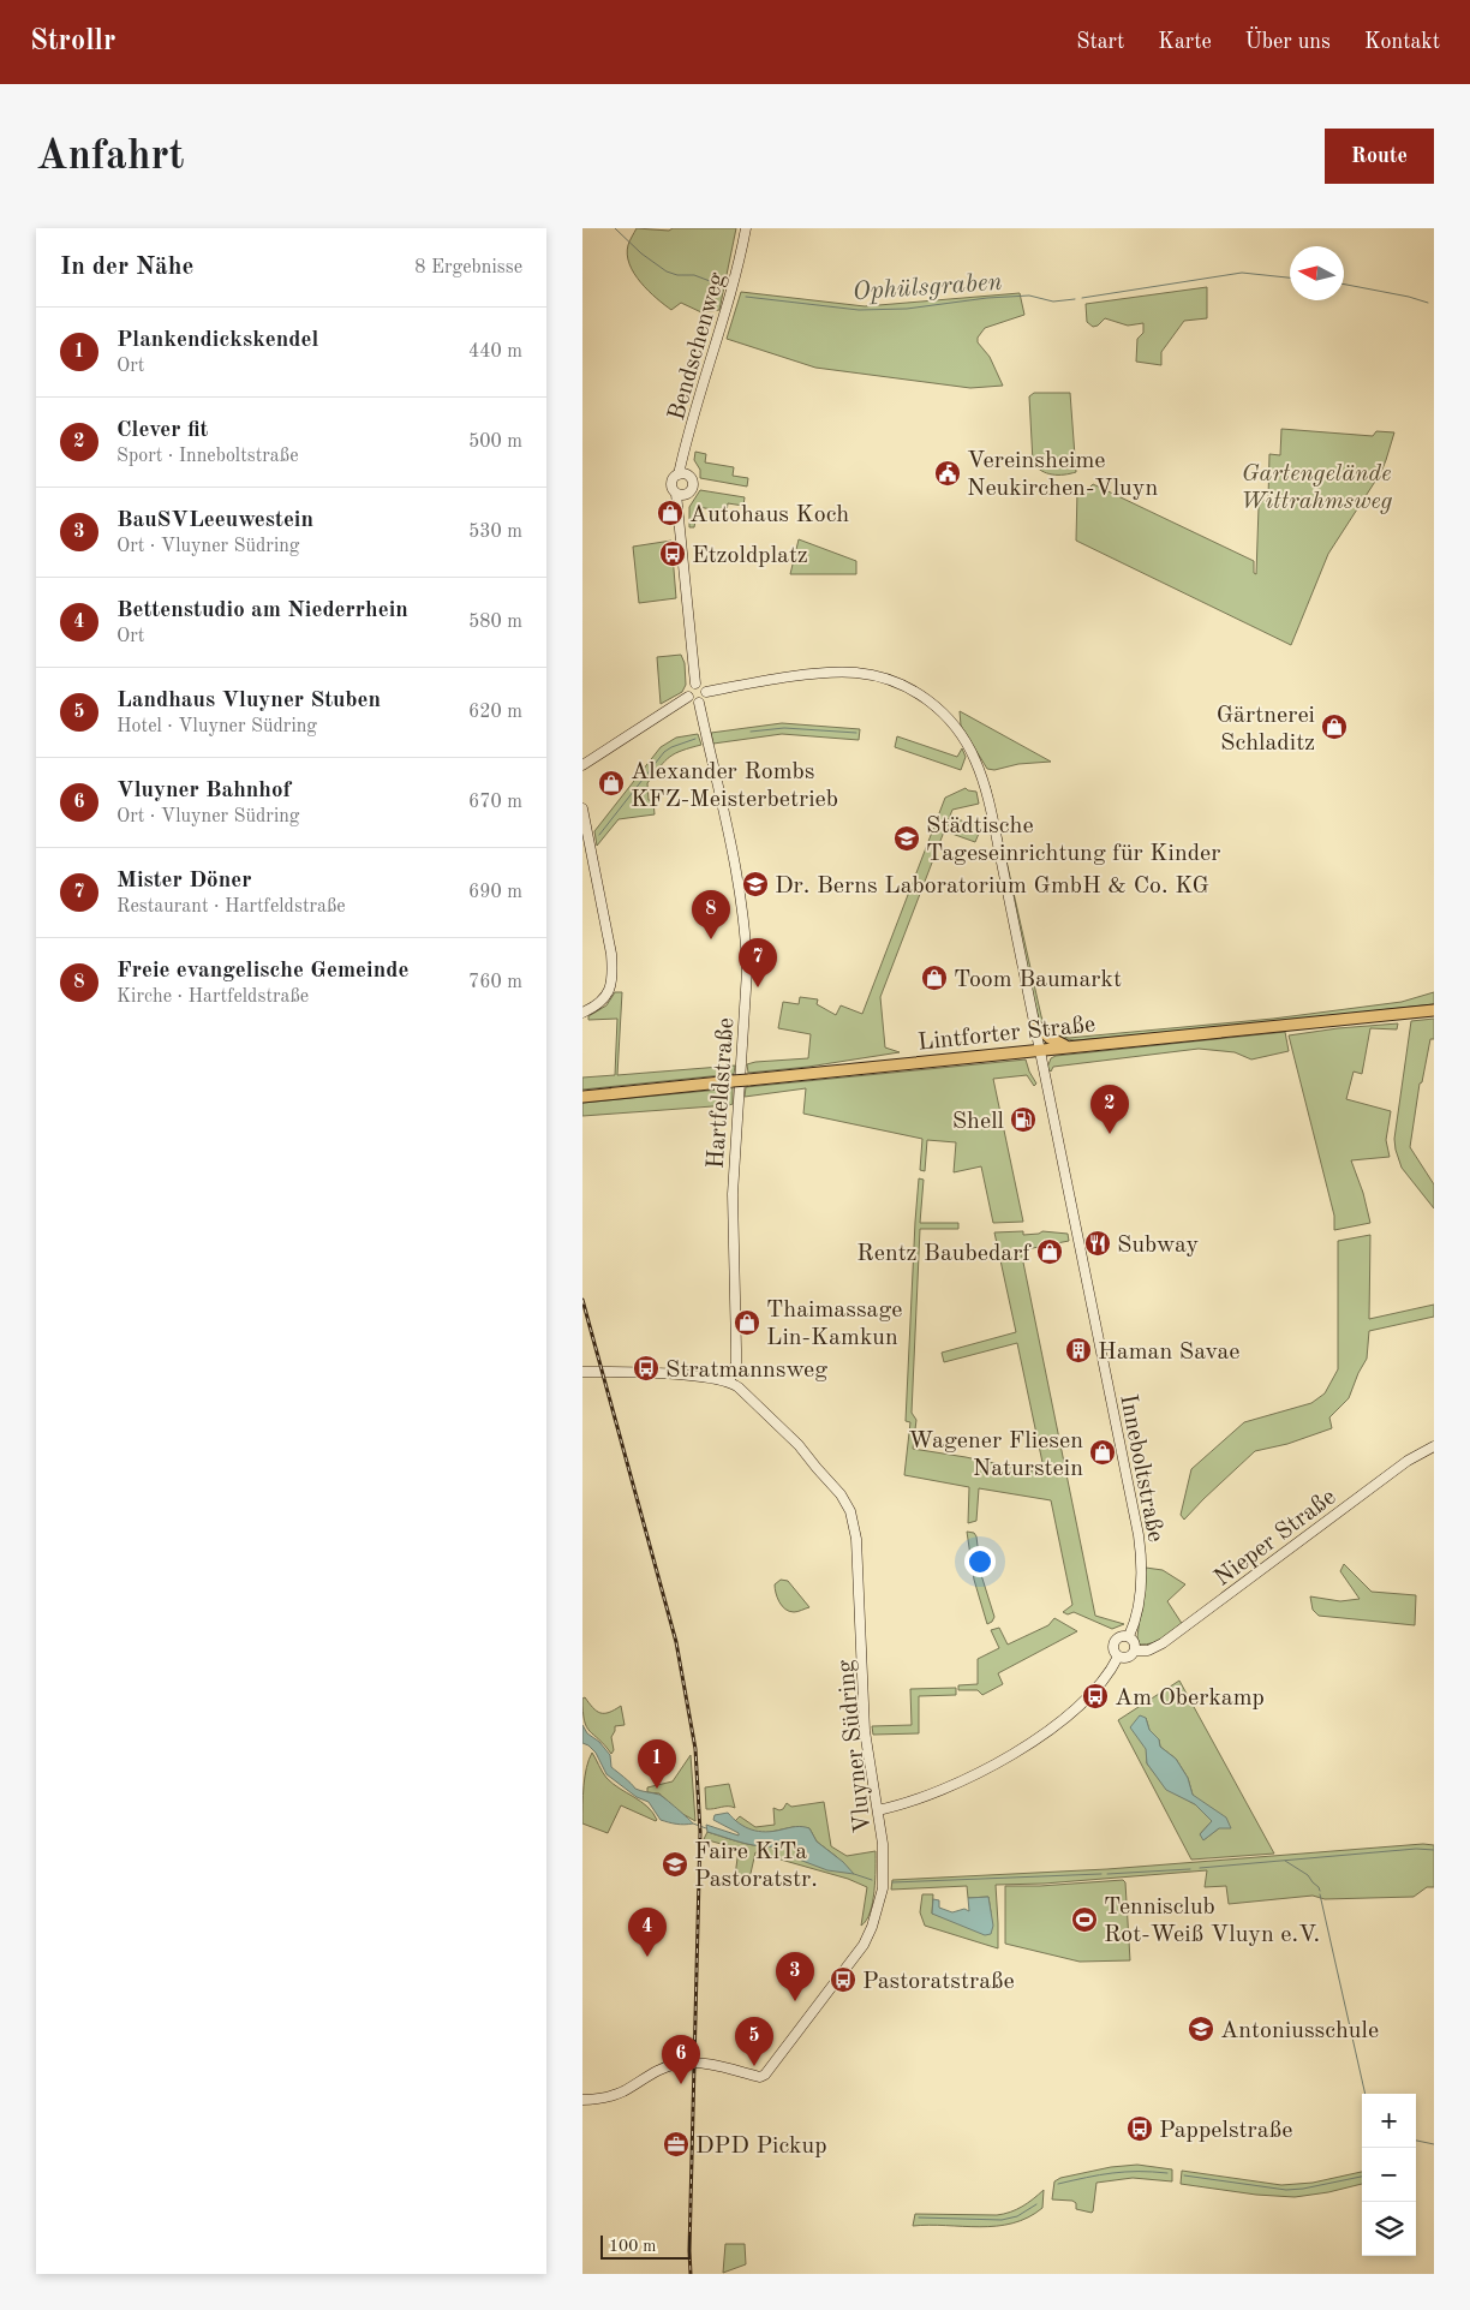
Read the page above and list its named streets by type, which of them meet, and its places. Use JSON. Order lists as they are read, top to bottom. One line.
{"streets":{"main road":["Lintforter Straße"],"street":["Bendschenweg","Hartfeldstraße","Inneboltstraße","Nieper Straße","Vluyner Südring"]},"crossings":[["Lintforter Straße","Inneboltstraße"],["Hartfeldstraße","Inneboltstraße"],["Hartfeldstraße","Vluyner Südring"],["Inneboltstraße","Nieper Straße"]],"water":["Ophülsgraben"],"parks":["Gartengelände Wittrahmsweg"],"places":{"public building":["Vereinsheime Neukirchen-Vluyn"],"shop":["Autohaus Koch","Gärtnerei Schladitz","Alexander Rombs KFZ-Meisterbetrieb","Toom Baumarkt","Rentz Baubedarf","Thaimassage Lin-Kamkun","Wagener Fliesen Naturstein"],"bus stop":["Etzoldplatz","Stratmannsweg","Am Oberkamp","Pastoratstraße","Pappelstraße"],"school or university":["Städtische Tageseinrichtung für Kinder","Dr. Berns Laboratorium GmbH & Co. KG","Faire KiTa Pastoratstr.","Antoniusschule"],"fuel station":["Shell"],"restaurant":["Subway"],"building":["Haman Savae"],"sports":["Tennisclub Rot-Weiß Vluyn e.V."],"office":["DPD Pickup"]},"scale_bar":"100 m","north":"left","page":{"header":"Strollr","nav":["Start","Karte","Über uns","Kontakt"],"buttons":"Route","title":"Anfahrt","heading":["In der Nähe","8 Ergebnisse"],"list":[{"mark":"1","name":"Plankendickskendel","note":"Ort","value":"440 m"},{"mark":"2","name":"Clever fit","note":"Sport · Inneboltstraße","value":"500 m"},{"mark":"3","name":"BauSVLeeuwestein","note":"Ort · Vluyner Südring","value":"530 m"},{"mark":"4","name":"Bettenstudio am Niederrhein","note":"Ort","value":"580 m"},{"mark":"5","name":"Landhaus Vluyner Stuben","note":"Hotel · Vluyner Südring","value":"620 m"},{"mark":"6","name":"Vluyner Bahnhof","note":"Ort · Vluyner Südring","value":"670 m"},{"mark":"7","name":"Mister Döner","note":"Restaurant · Hartfeldstraße","value":"690 m"},{"mark":"8","name":"Freie evangelische Gemeinde","note":"Kirche · Hartfeldstraße","value":"760 m"}],"pins":["8","7","2","1","4","3","5","6"],"map_buttons":["+","−"],"scale":"100 m"}}
